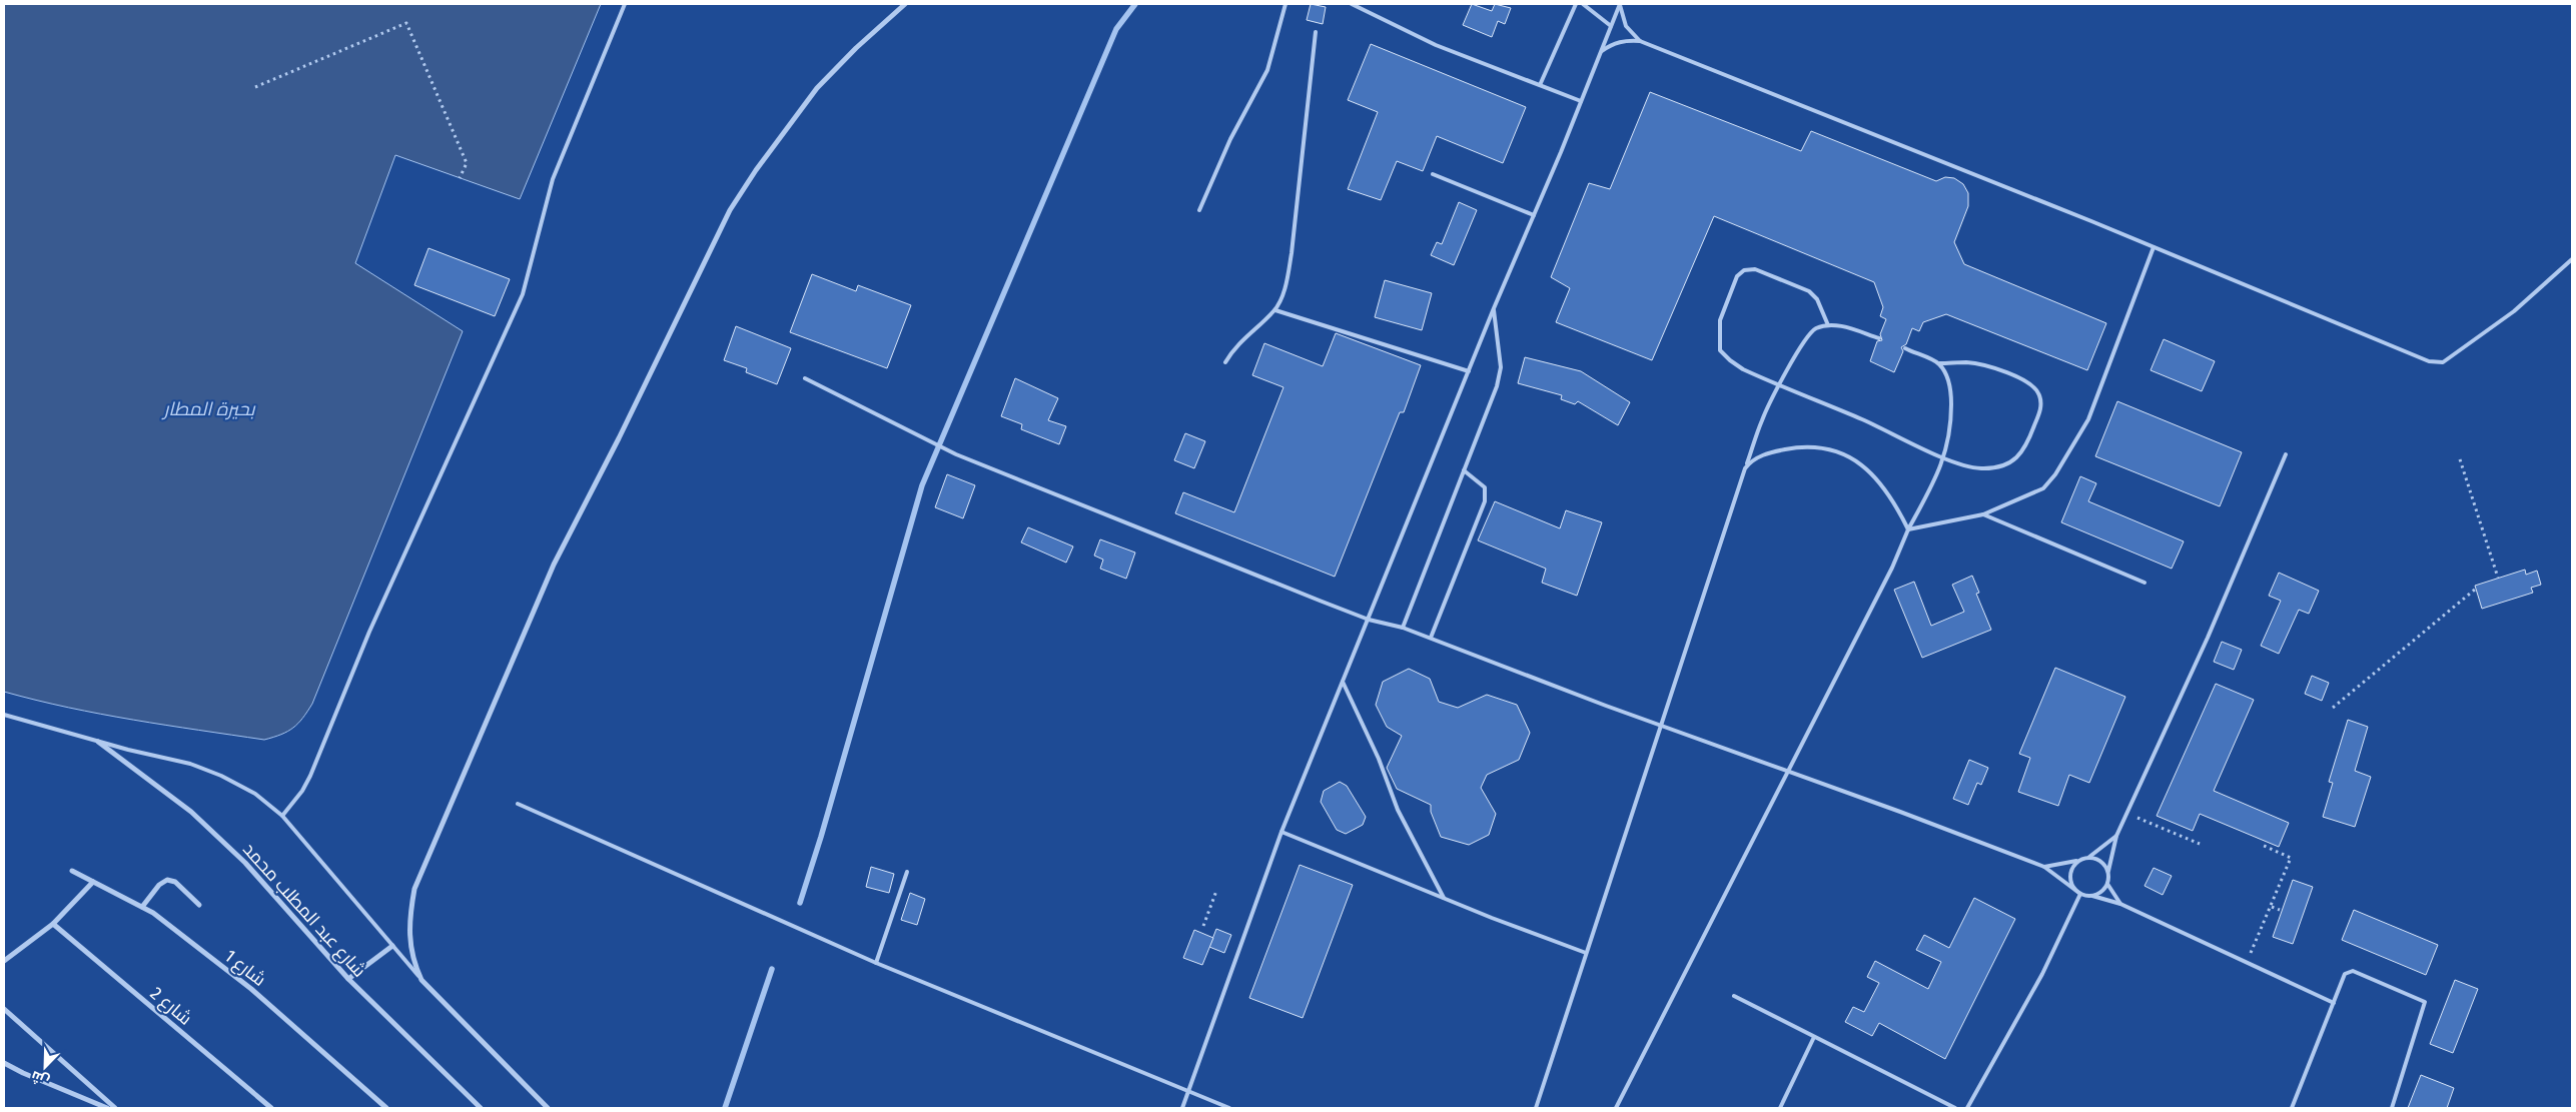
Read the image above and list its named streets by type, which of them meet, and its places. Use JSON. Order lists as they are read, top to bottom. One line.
{"streets":{"street":["شارع عبد المطلب محمد","شارع 1","شارع 2"]},"water":["بحيرة المطار"],"north":"bottom left"}
